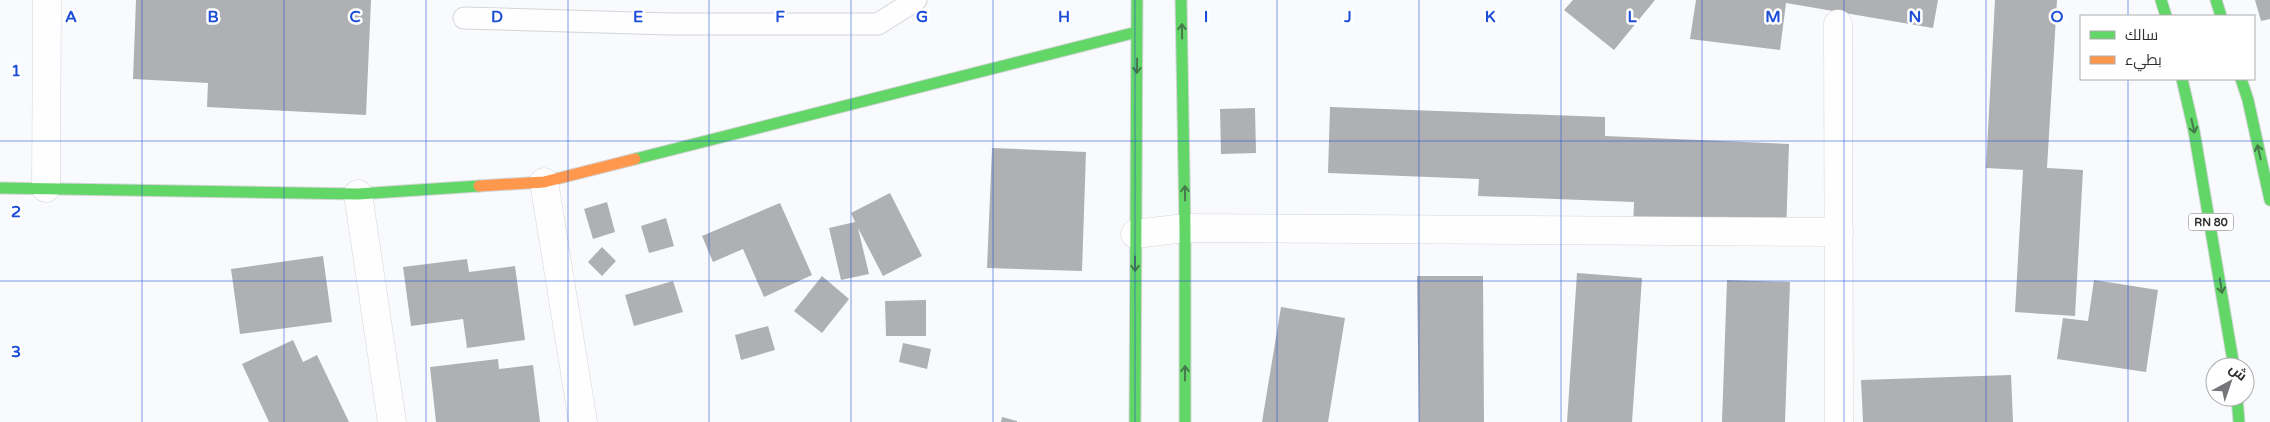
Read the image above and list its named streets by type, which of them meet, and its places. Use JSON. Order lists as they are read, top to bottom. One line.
{"streets":{"street":["RN 80"]},"legend":["سالك","بطيء"],"north":"top right","grid":{"columns":["A","B","C","D","E","F","G","H","I","J","K","L","M","N","O"],"rows":["1","2","3"]}}
